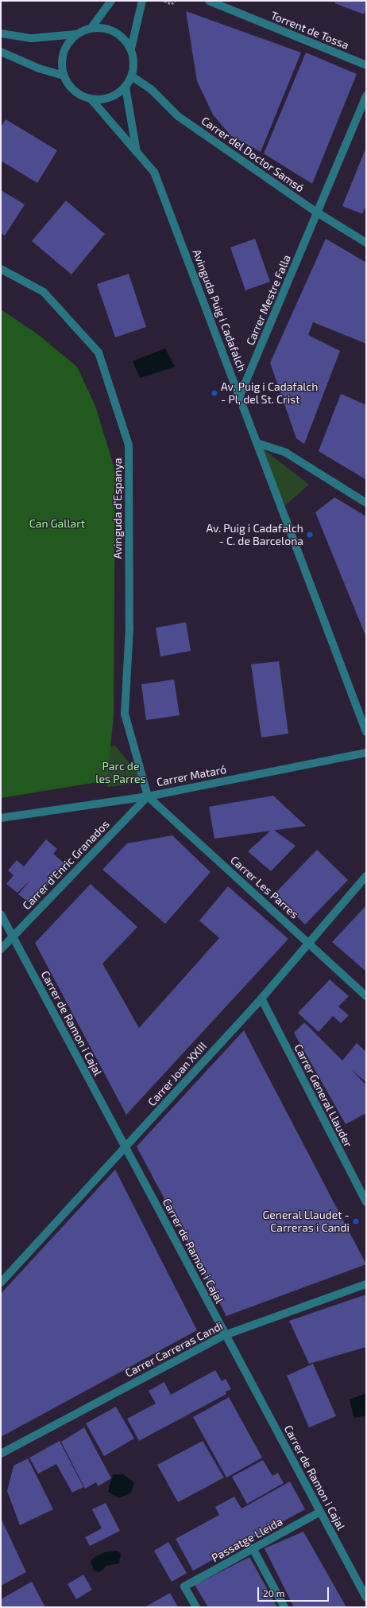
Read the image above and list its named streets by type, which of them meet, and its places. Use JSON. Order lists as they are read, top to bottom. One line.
{"streets":{"street":["Torrent de Tossa","Carrer del Doctor Samsó","Carrer Mestre Falla","Avinguda Puig i Cadafalch","Avinguda d'Espanya","Carrer Mataró","Carrer d'Enric Granados","Carrer Les Parres","Carrer de Ramon i Cajal","Carrer Joan XXIII","Carrer General Llauder","Carrer Carreras Candi","Passatge Lleida"]},"crossings":[["Carrer del Doctor Samsó","Carrer Mestre Falla"],["Carrer del Doctor Samsó","Avinguda Puig i Cadafalch"],["Carrer Mestre Falla","Avinguda Puig i Cadafalch"],["Avinguda d'Espanya","Carrer Mataró"],["Avinguda d'Espanya","Carrer d'Enric Granados"],["Avinguda d'Espanya","Carrer Les Parres"],["Carrer Mataró","Carrer d'Enric Granados"],["Carrer Mataró","Carrer Les Parres"],["Carrer d'Enric Granados","Carrer Les Parres"],["Carrer d'Enric Granados","Carrer de Ramon i Cajal"],["Carrer Les Parres","Carrer Joan XXIII"],["Carrer de Ramon i Cajal","Carrer Joan XXIII"],["Carrer de Ramon i Cajal","Carrer Carreras Candi"],["Carrer de Ramon i Cajal","Passatge Lleida"],["Carrer Joan XXIII","Carrer General Llauder"]],"parks":["Can Gallart","Parc de les Parres"],"places":["Av. Puig i Cadafalch - Pl, del St. Crist","Av. Puig i Cadafalch - C. de Barcelona","General Llaudet - Carreras i Candi"],"scale_bar":"20 m"}
